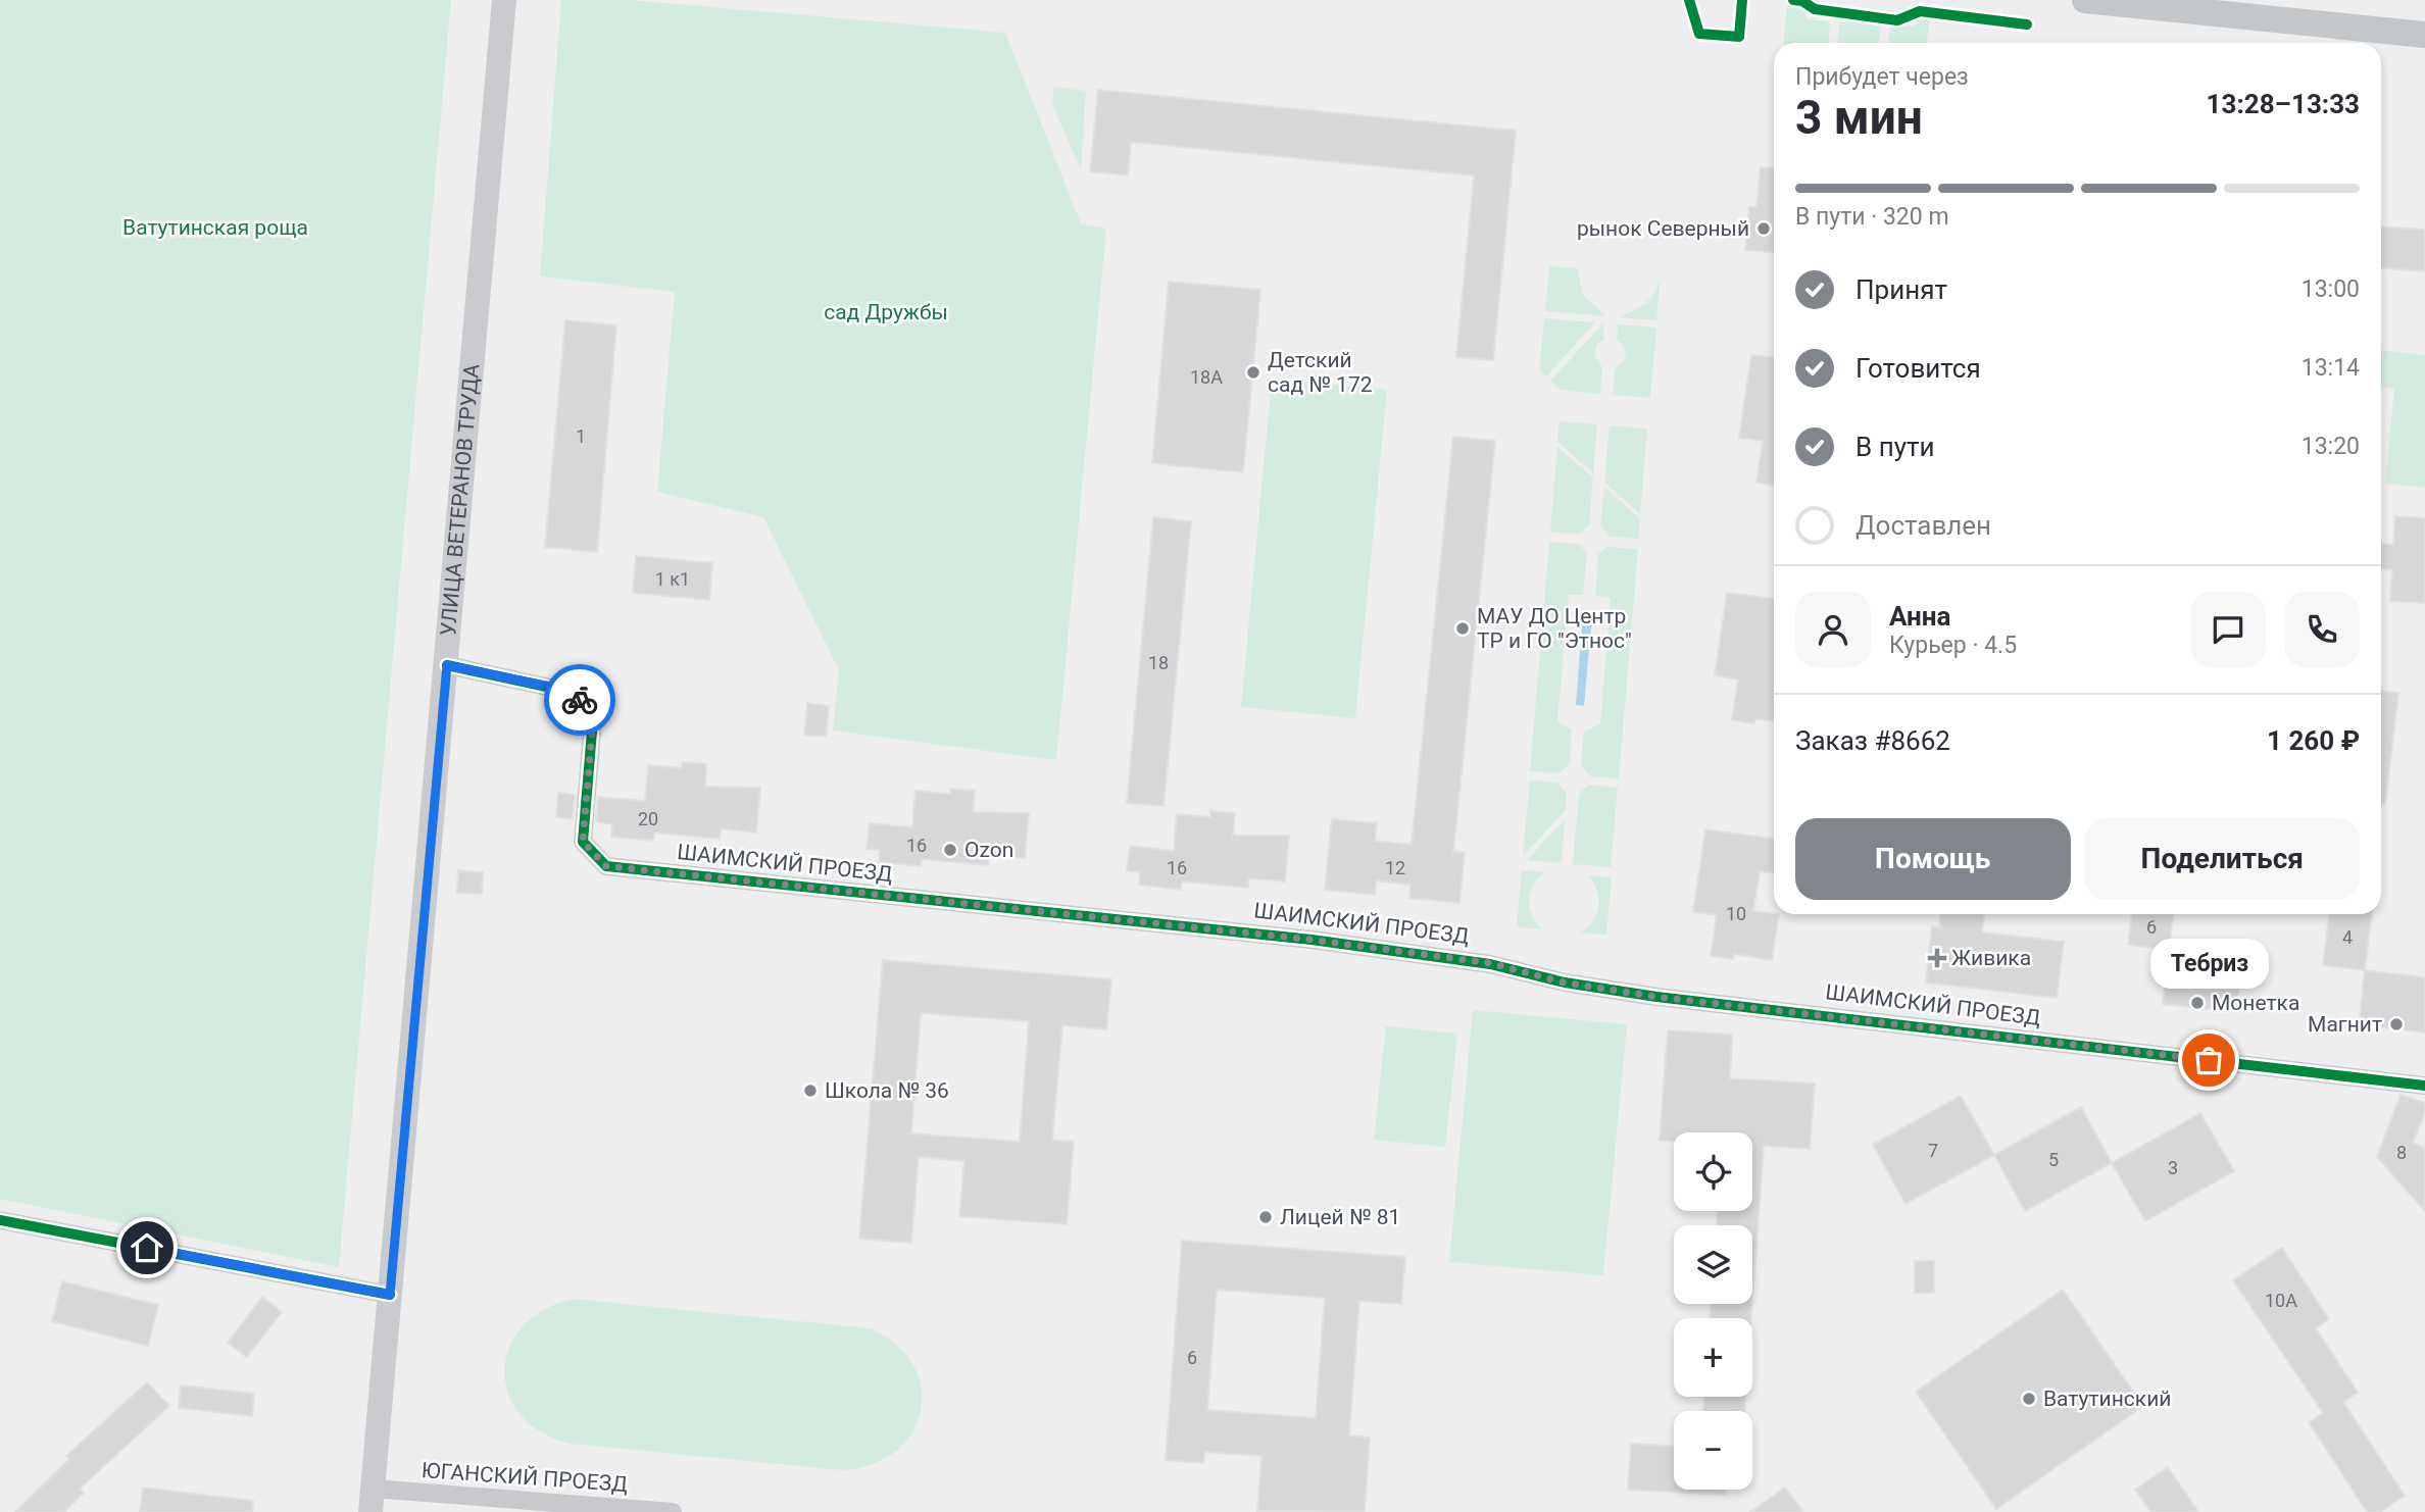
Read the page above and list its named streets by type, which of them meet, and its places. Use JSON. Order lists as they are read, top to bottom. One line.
{"streets":{"main road":["УЛИЦА ВЕТЕРАНОВ ТРУДА"],"street":["ШАИМСКИЙ ПРОЕЗД","ЮГАНСКИЙ ПРОЕЗД"]},"crossings":[["УЛИЦА ВЕТЕРАНОВ ТРУДА","ШАИМСКИЙ ПРОЕЗД"],["УЛИЦА ВЕТЕРАНОВ ТРУДА","ЮГАНСКИЙ ПРОЕЗД"]],"parks":["Ватутинская роща","сад Дружбы"],"places":{"other":["рынок Северный","Детский сад № 172","МАУ ДО Центр ТР и ГО \"Этнос\"","Ozon","Монетка","Магнит","Тебриз","Школа № 36","Лицей № 81","Ватутинский"],"health":["Живика"]},"house_numbers":["18А","1","1 к1","18","20","16","16","12","10","6","4","7","8","5","3","10А","6"],"page":{"heading":["3 мин","Прибудет через","13:28–13:33"],"panel":["Анна","Курьер · 4.5","Заказ #8662","1 260 ₽"],"bar":"В пути · 320 m","list":[["Принят","13:00"],["Готовится","13:14"],["В пути","13:20"],"Доставлен"],"buttons":["Помощь","Поделиться"],"bubble":"Тебриз","map_buttons":["+","−"]}}
